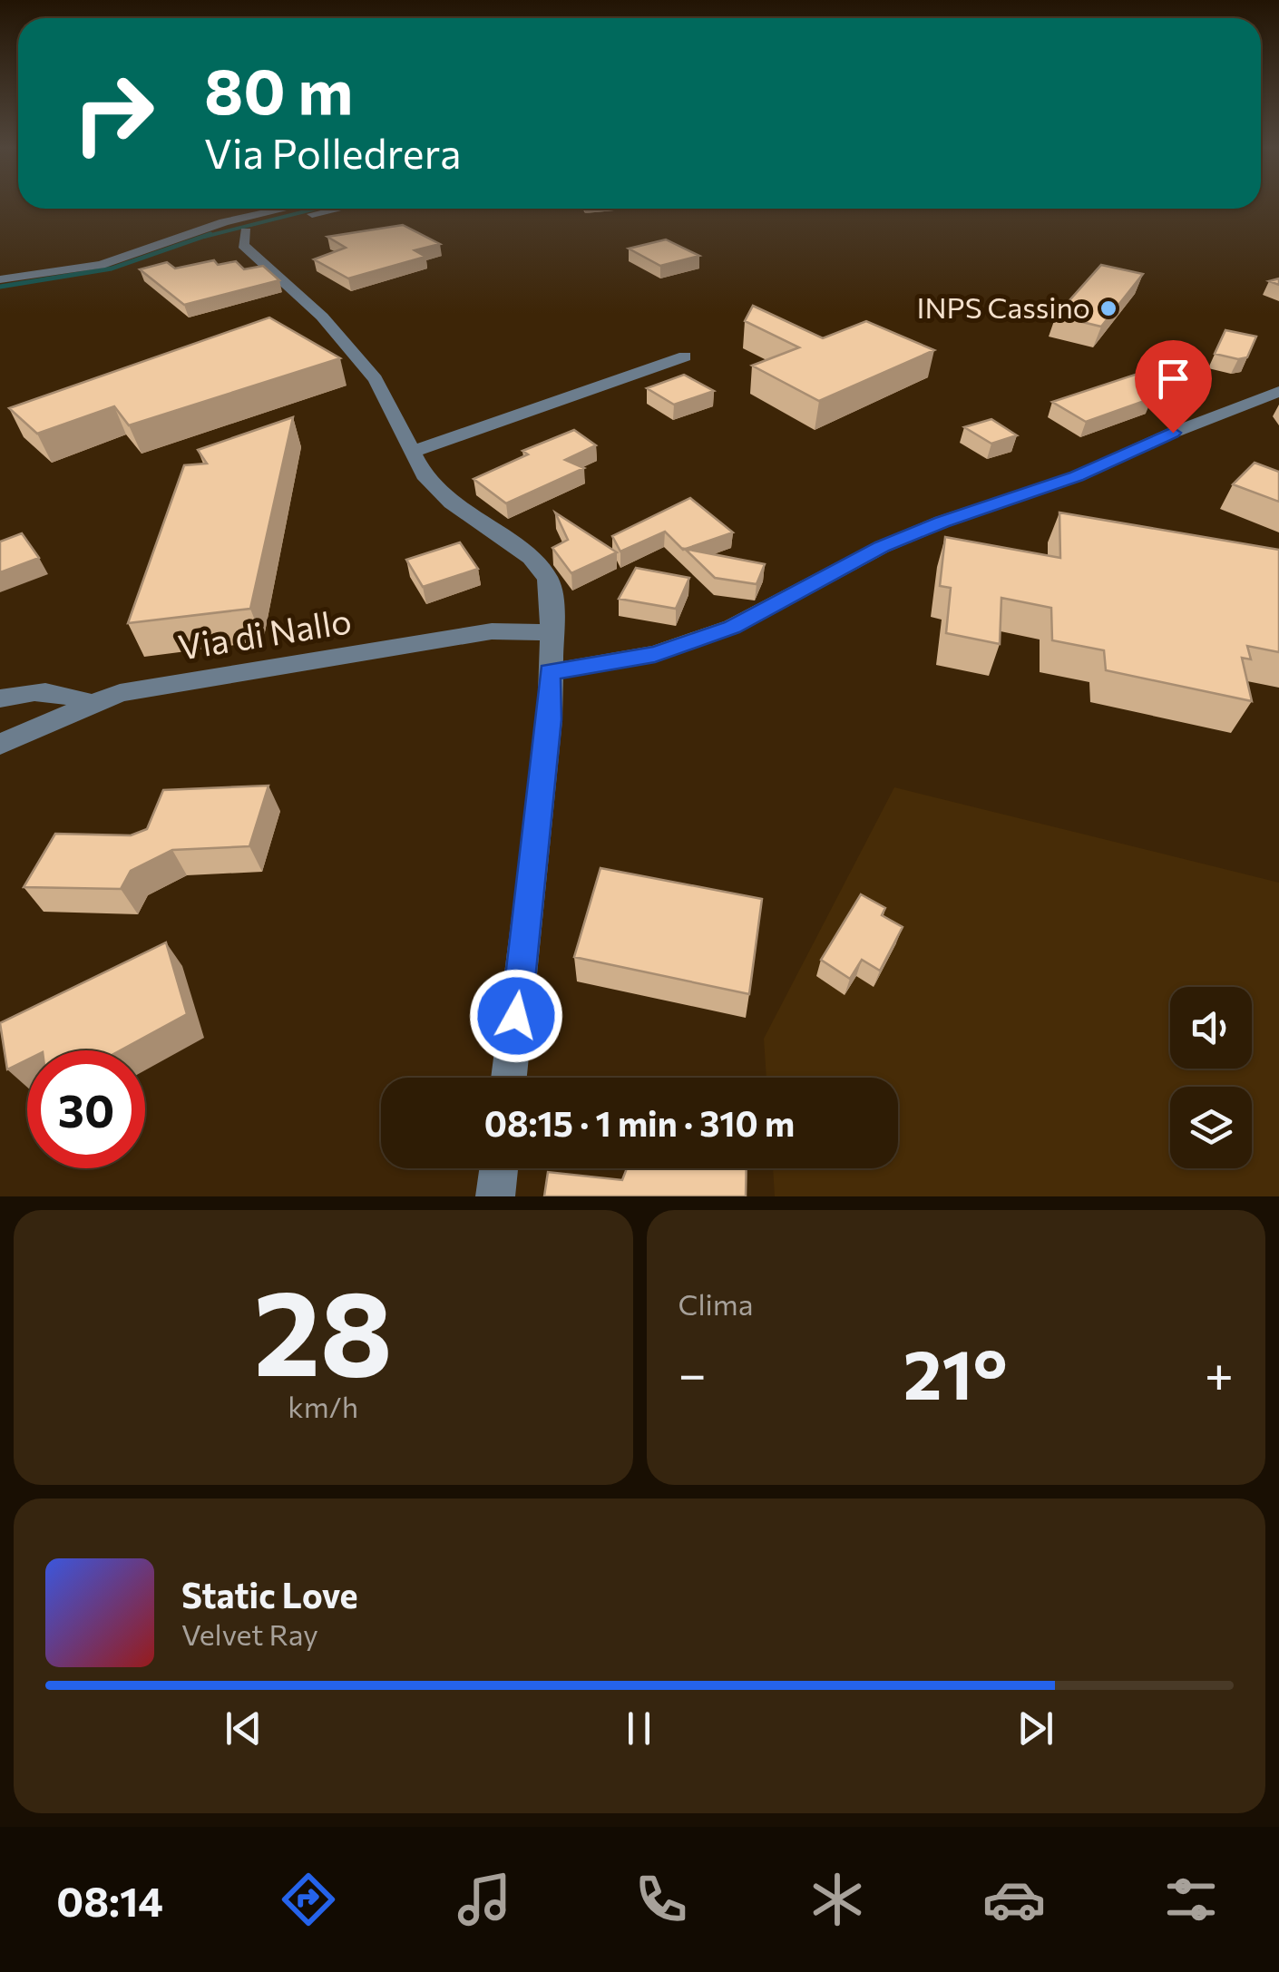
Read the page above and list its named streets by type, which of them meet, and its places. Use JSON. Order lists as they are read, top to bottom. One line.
{"streets":{"street":["Via di Nallo"]},"places":["INPS Cassino"],"page":{"turn":["80 m","Via Polledrera"],"limit":"30","trip":"08:15 · 1 min · 310 m","tile":[["28","km/h"],"Clima"],"heat":["−","21°","+"],"song":["Static Love","Velvet Ray"],"tabs":"08:14"}}
